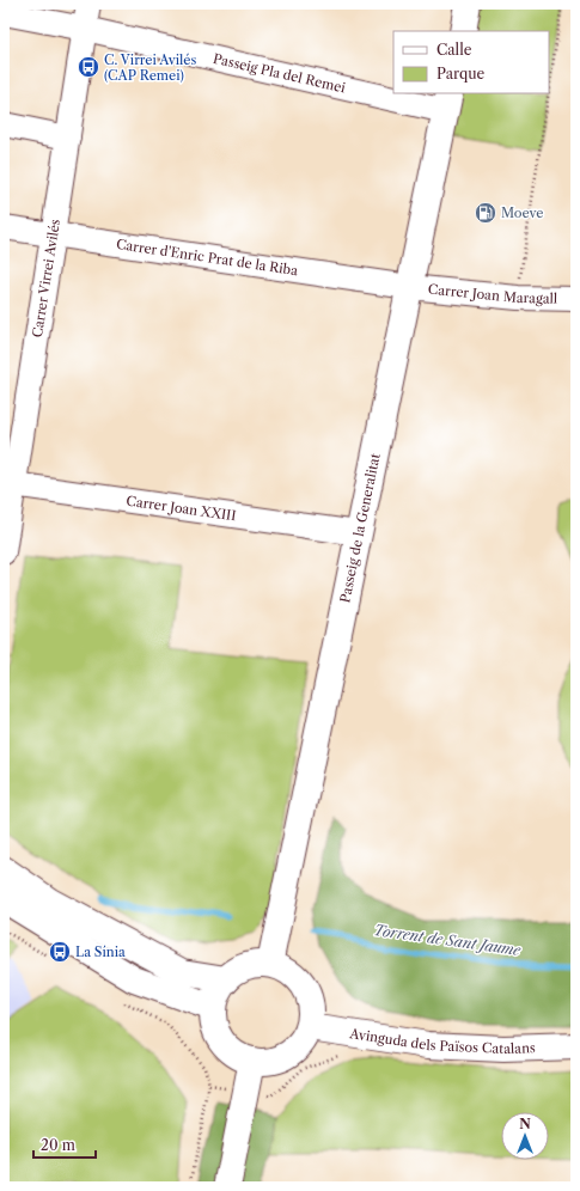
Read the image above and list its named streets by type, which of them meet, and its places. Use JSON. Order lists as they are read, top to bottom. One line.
{"streets":{"street":["Passeig Pla del Remei","Carrer d'Enric Prat de la Riba","Carrer Virrei Avilés","Carrer Joan Maragall","Carrer Joan XXIII","Passeig de la Generalitat","Avinguda dels Països Catalans"]},"crossings":[["Passeig Pla del Remei","Carrer Virrei Avilés"],["Passeig Pla del Remei","Passeig de la Generalitat"],["Carrer d'Enric Prat de la Riba","Carrer Virrei Avilés"],["Carrer d'Enric Prat de la Riba","Carrer Joan Maragall"],["Carrer d'Enric Prat de la Riba","Passeig de la Generalitat"],["Carrer Virrei Avilés","Carrer Joan XXIII"],["Carrer Joan Maragall","Passeig de la Generalitat"],["Carrer Joan XXIII","Passeig de la Generalitat"],["Passeig de la Generalitat","Avinguda dels Països Catalans"]],"water":["Torrent de Sant Jaume"],"places":{"bus stop":["C. Virrei Avilés (CAP Remei)","La Sínia"],"fuel station":["Moeve"]},"legend":["Calle","Parque"],"scale_bar":"20 m","north":"top"}
